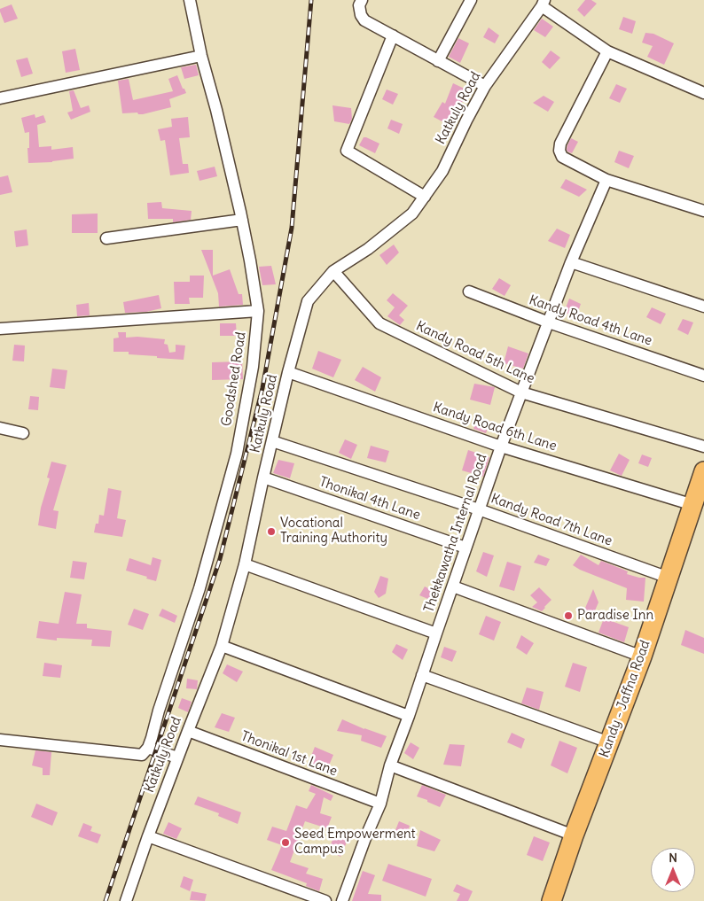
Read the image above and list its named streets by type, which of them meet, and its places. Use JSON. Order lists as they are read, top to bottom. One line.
{"streets":{"highway":["Kandy - Jaffna Road"],"street":["Katkuly Road","Kandy Road 4th Lane","Kandy Road 5th Lane","Goodshed Road","Kandy Road 6th Lane","Thonikal 4th Lane","Kandy Road 7th Lane","Thekkawatha Internal Road","Thonikal 1st Lane"]},"crossings":[["Katkuly Road","Kandy Road 5th Lane"],["Katkuly Road","Kandy Road 6th Lane"],["Katkuly Road","Thonikal 4th Lane"],["Katkuly Road","Kandy Road 7th Lane"],["Katkuly Road","Thonikal 1st Lane"],["Kandy Road 4th Lane","Thekkawatha Internal Road"],["Kandy Road 5th Lane","Thekkawatha Internal Road"],["Kandy Road 6th Lane","Thekkawatha Internal Road"],["Kandy Road 6th Lane","Kandy - Jaffna Road"],["Thonikal 4th Lane","Thekkawatha Internal Road"],["Kandy Road 7th Lane","Thekkawatha Internal Road"],["Kandy Road 7th Lane","Kandy - Jaffna Road"],["Thekkawatha Internal Road","Thonikal 1st Lane"]],"places":["Vocational Training Authority","Paradise Inn","Seed Empowerment Campus"],"north":"top"}
